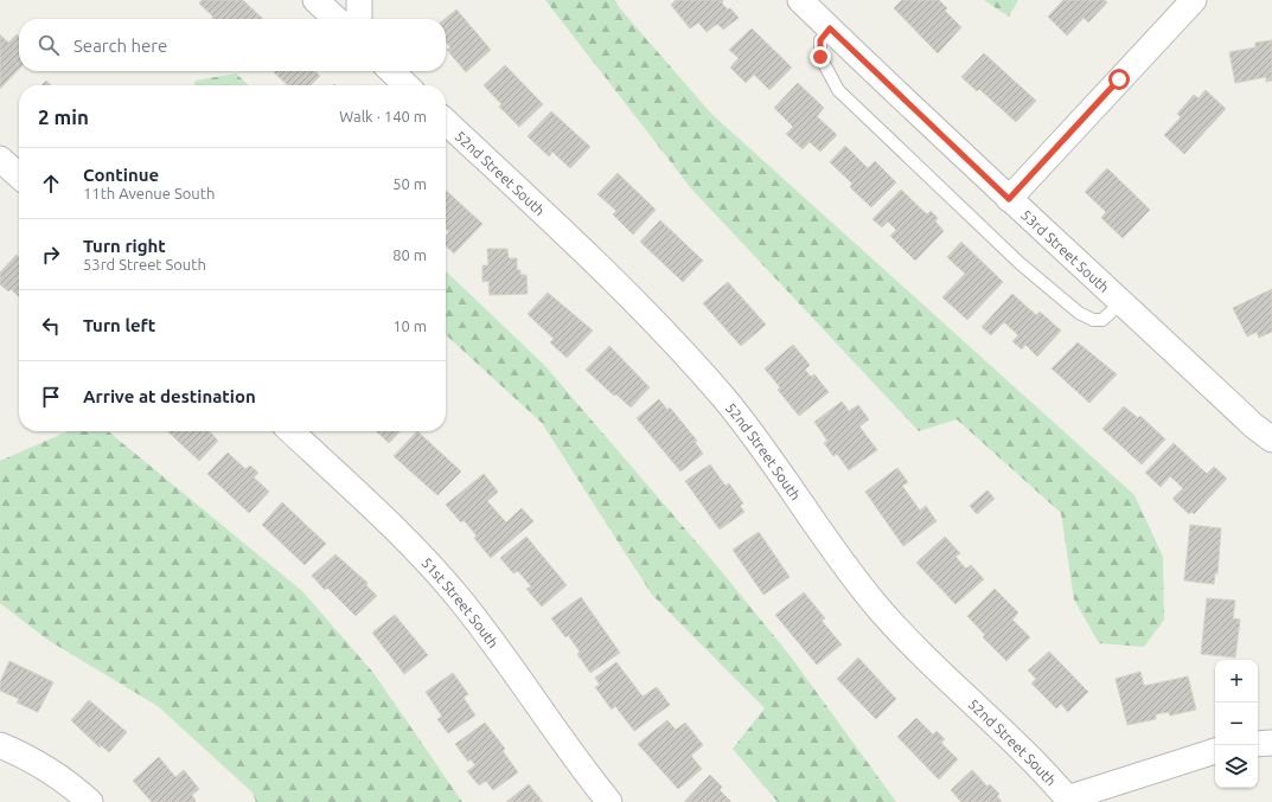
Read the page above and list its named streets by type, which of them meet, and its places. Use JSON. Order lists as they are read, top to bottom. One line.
{"streets":{"street":["52nd Street South","53rd Street South","51st Street South"]},"page":{"search":"Search here","heading":["2 min","Walk · 140 m"],"list":[["Continue","11th Avenue South","50 m"],["Turn right","53rd Street South","80 m"],["Turn left","10 m"],"Arrive at destination"],"map_buttons":["+","−"]}}
